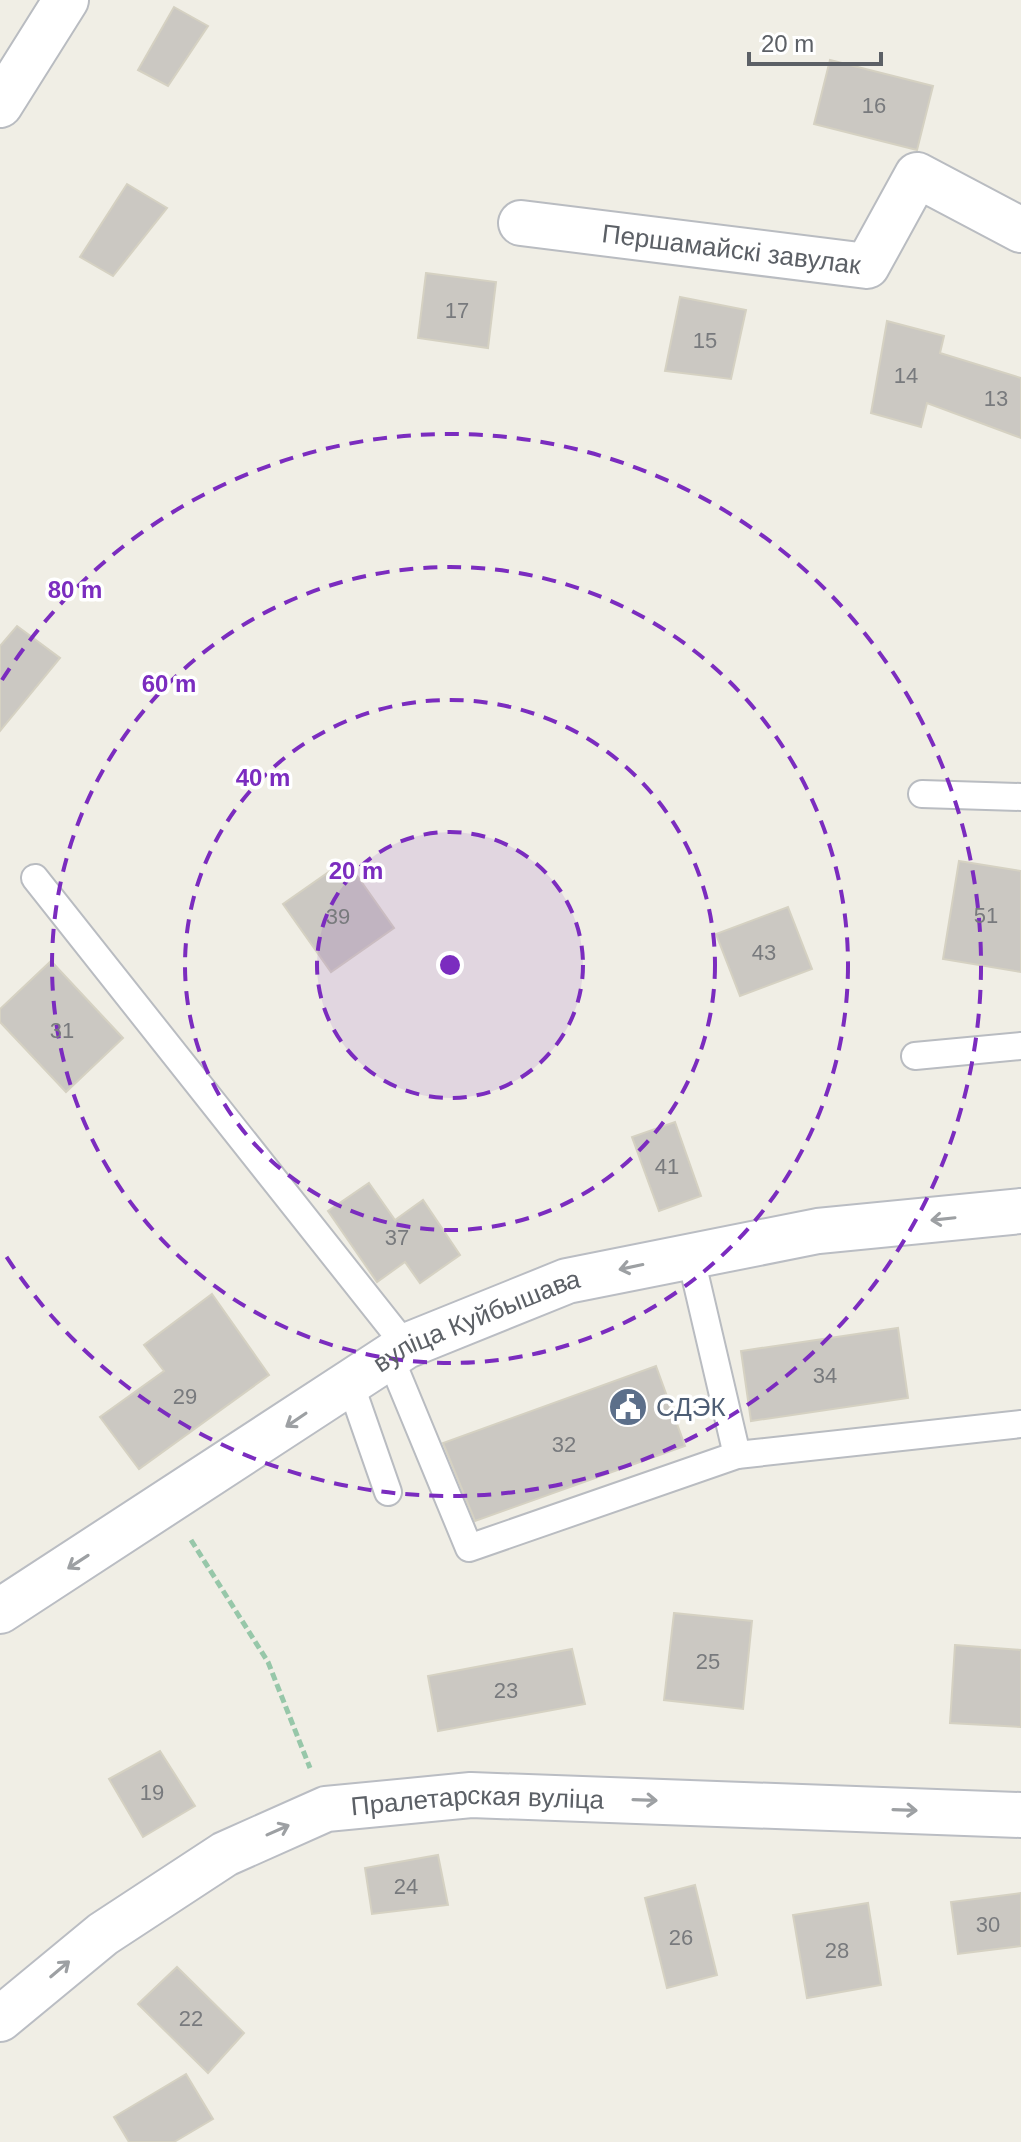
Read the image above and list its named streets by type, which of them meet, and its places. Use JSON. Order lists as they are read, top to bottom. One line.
{"streets":{"main road":["Першамайскі завулак","вуліца Куйбышава","Пралетарская вуліца"]},"one_way":["вуліца Куйбышава","Пралетарская вуліца"],"places":{"public building":["СДЭК"]},"house_numbers":["16","17","15","14","13","51","39","43","31","41","37","34","29","32","25","23","19","24","30","26","28","22"],"scale_bar":"20 m","rings":["80 m","60 m","40 m","20 m"]}
